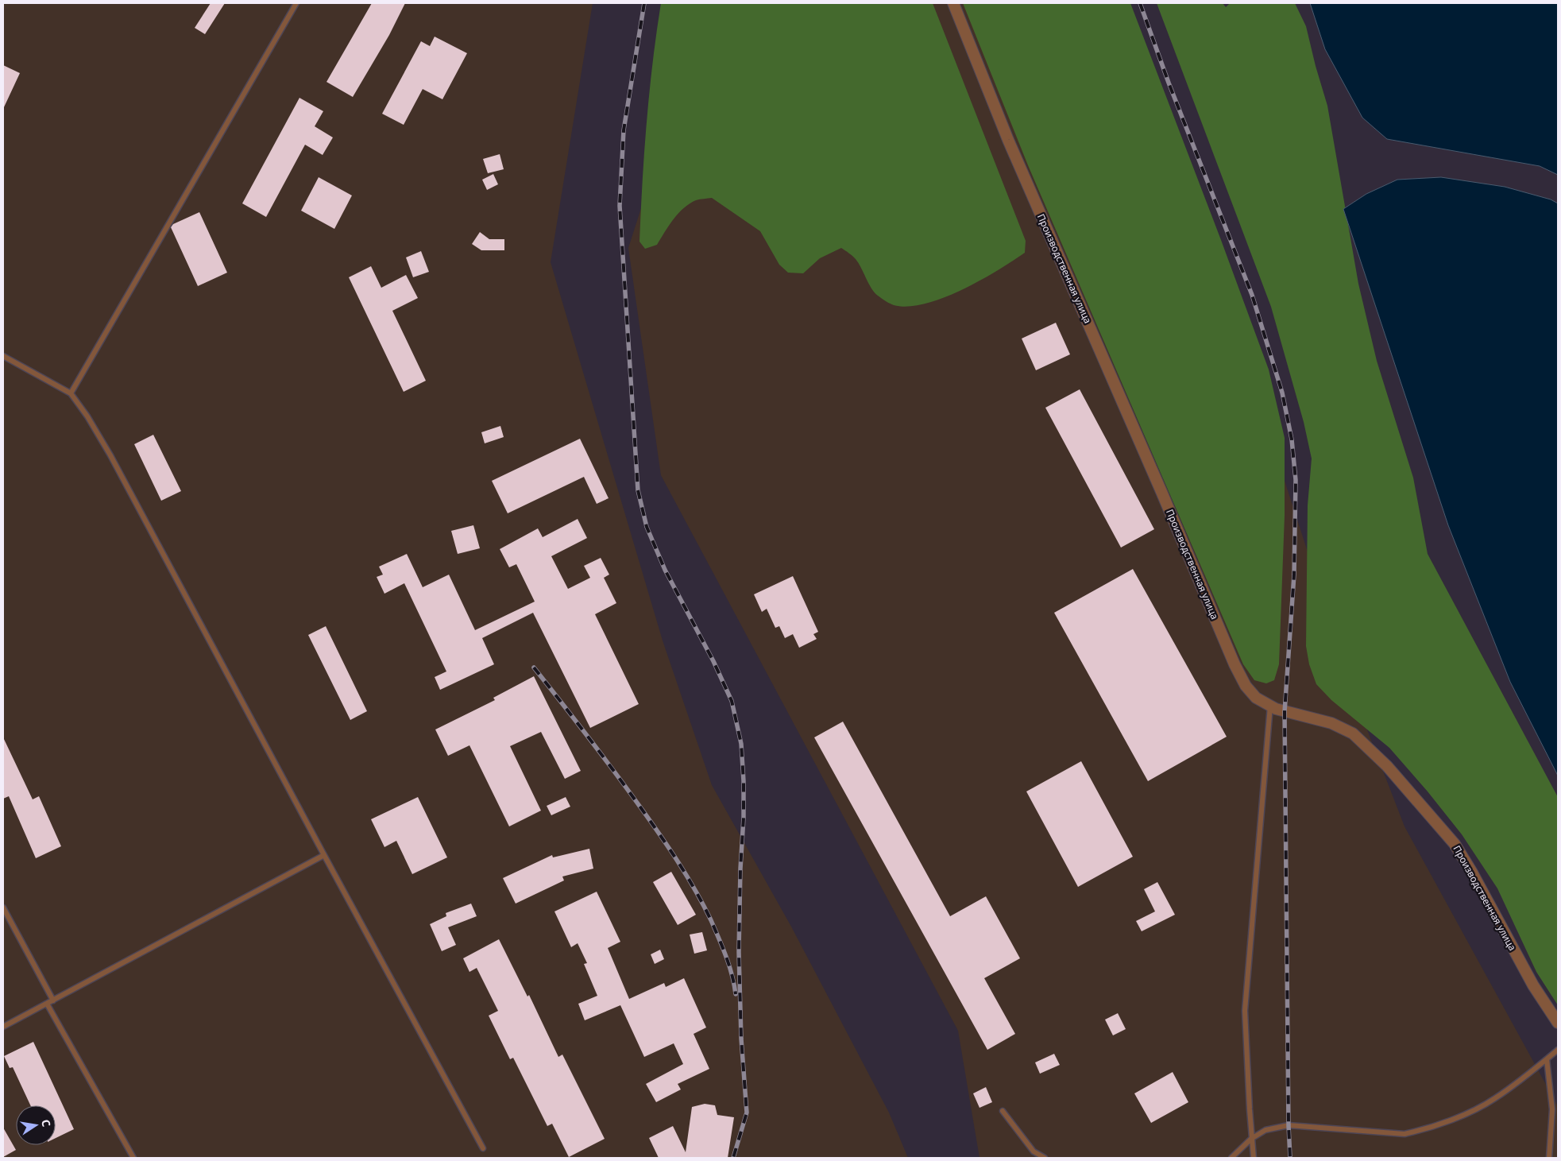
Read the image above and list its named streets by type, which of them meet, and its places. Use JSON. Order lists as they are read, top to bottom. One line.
{"streets":{"street":["Производственная улица"]},"north":"right"}
